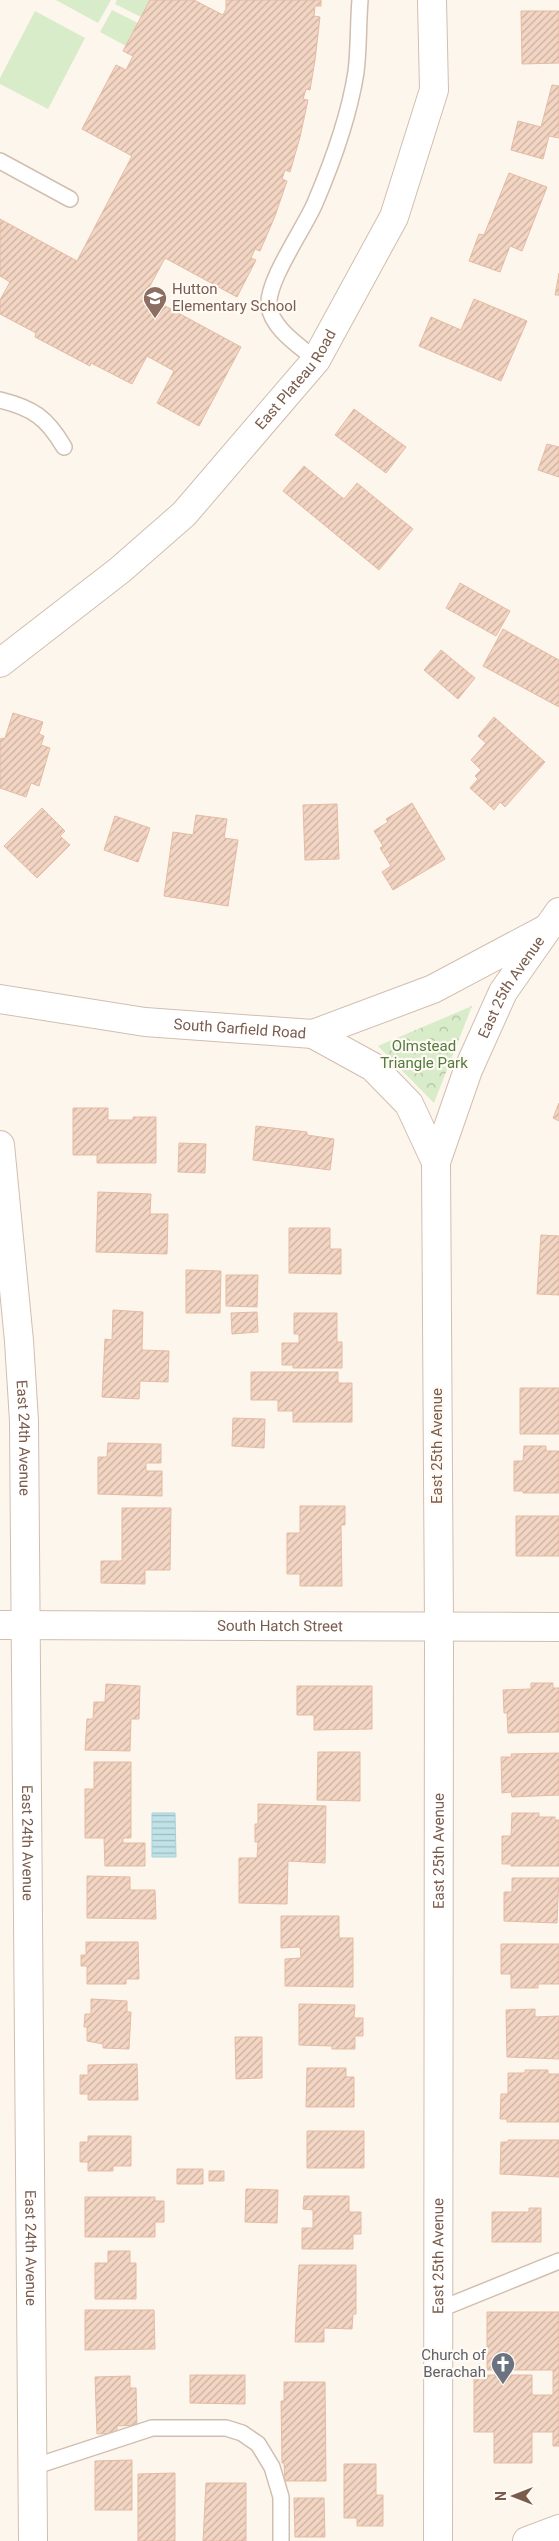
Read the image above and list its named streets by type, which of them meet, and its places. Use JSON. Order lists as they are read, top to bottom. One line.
{"streets":{"street":["East Plateau Road","East 25th Avenue","South Garfield Road","East 24th Avenue","South Hatch Street"]},"crossings":[["East 25th Avenue","South Garfield Road"],["East 25th Avenue","South Hatch Street"],["East 24th Avenue","South Hatch Street"]],"parks":["Olmstead Triangle Park"],"places":{"school or university":["Hutton Elementary School"],"church":["Church of Berachah"]},"north":"left"}
